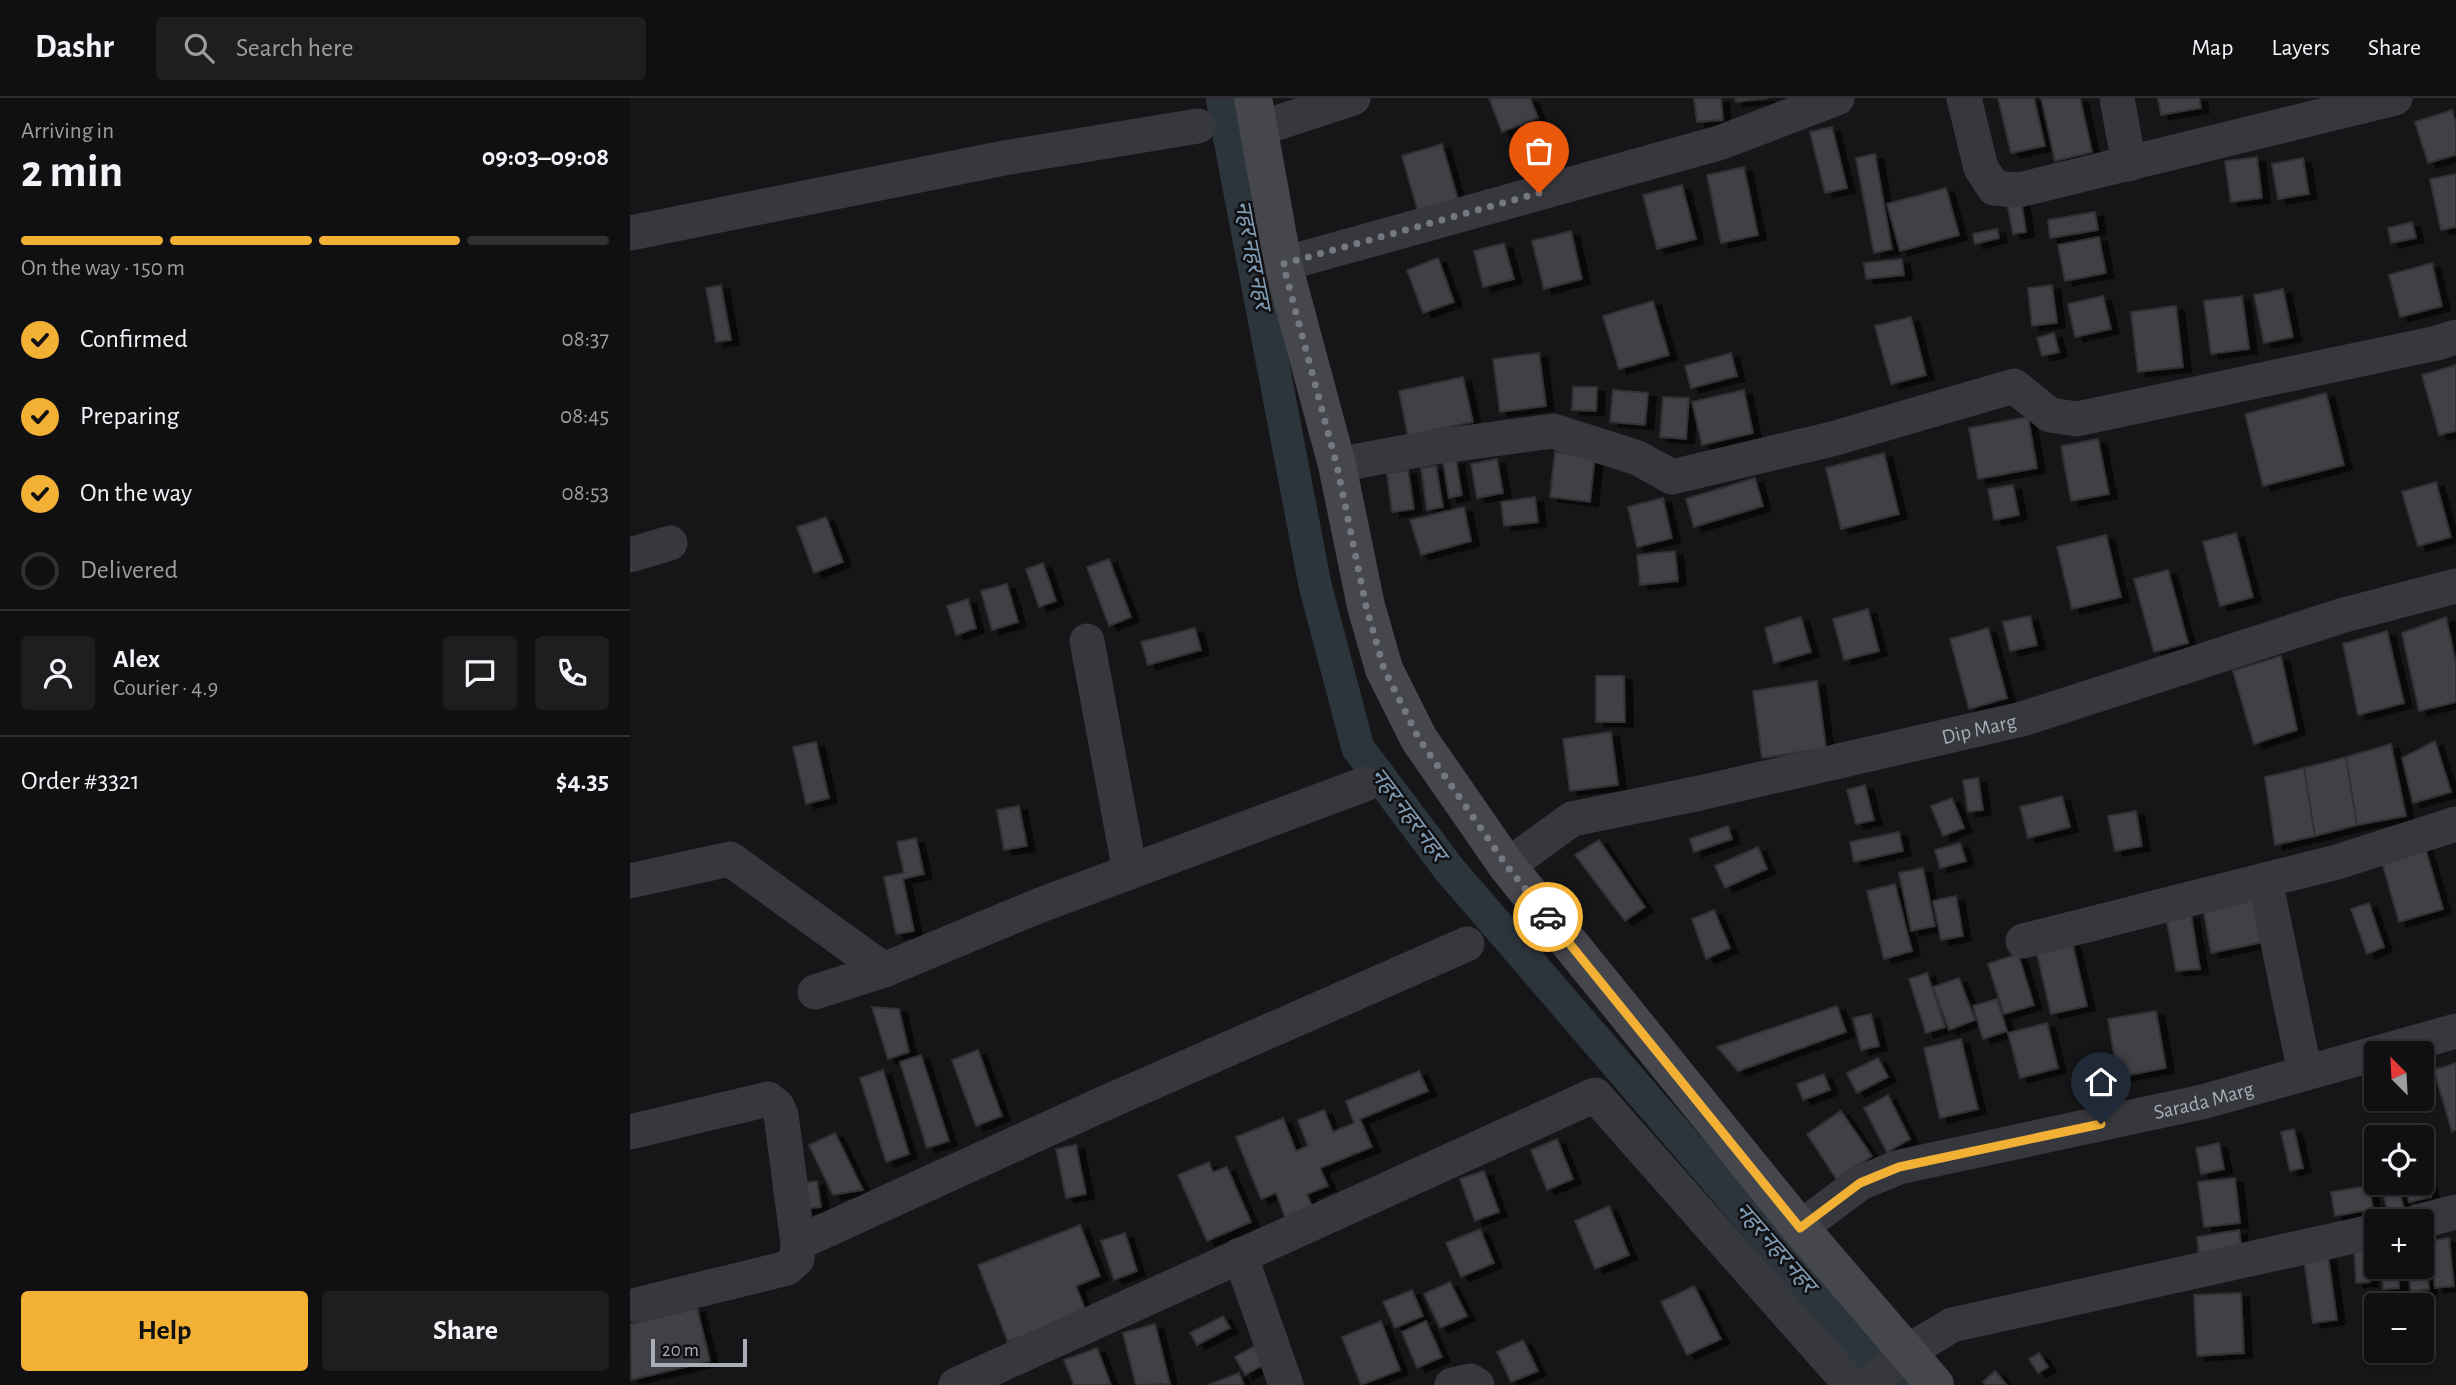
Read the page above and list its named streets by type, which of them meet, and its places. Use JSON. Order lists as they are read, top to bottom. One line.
{"streets":{"street":["Dip Marg","Sarada Marg"]},"water":["नहर नहर नहर"],"scale_bar":"20 m","north":"top left","page":{"header":"Dashr","search":"Search here","nav":["Map","Layers","Share"],"heading":["2 min","Arriving in","09:03–09:08"],"panel":["Alex","Courier · 4.9","Order #3321","$4.35"],"bar":"On the way · 150 m","list":[["Confirmed","08:37"],["Preparing","08:45"],["On the way","08:53"],"Delivered"],"map_buttons":["+","−"],"buttons":["Help","Share"],"scale":"20 m"}}
